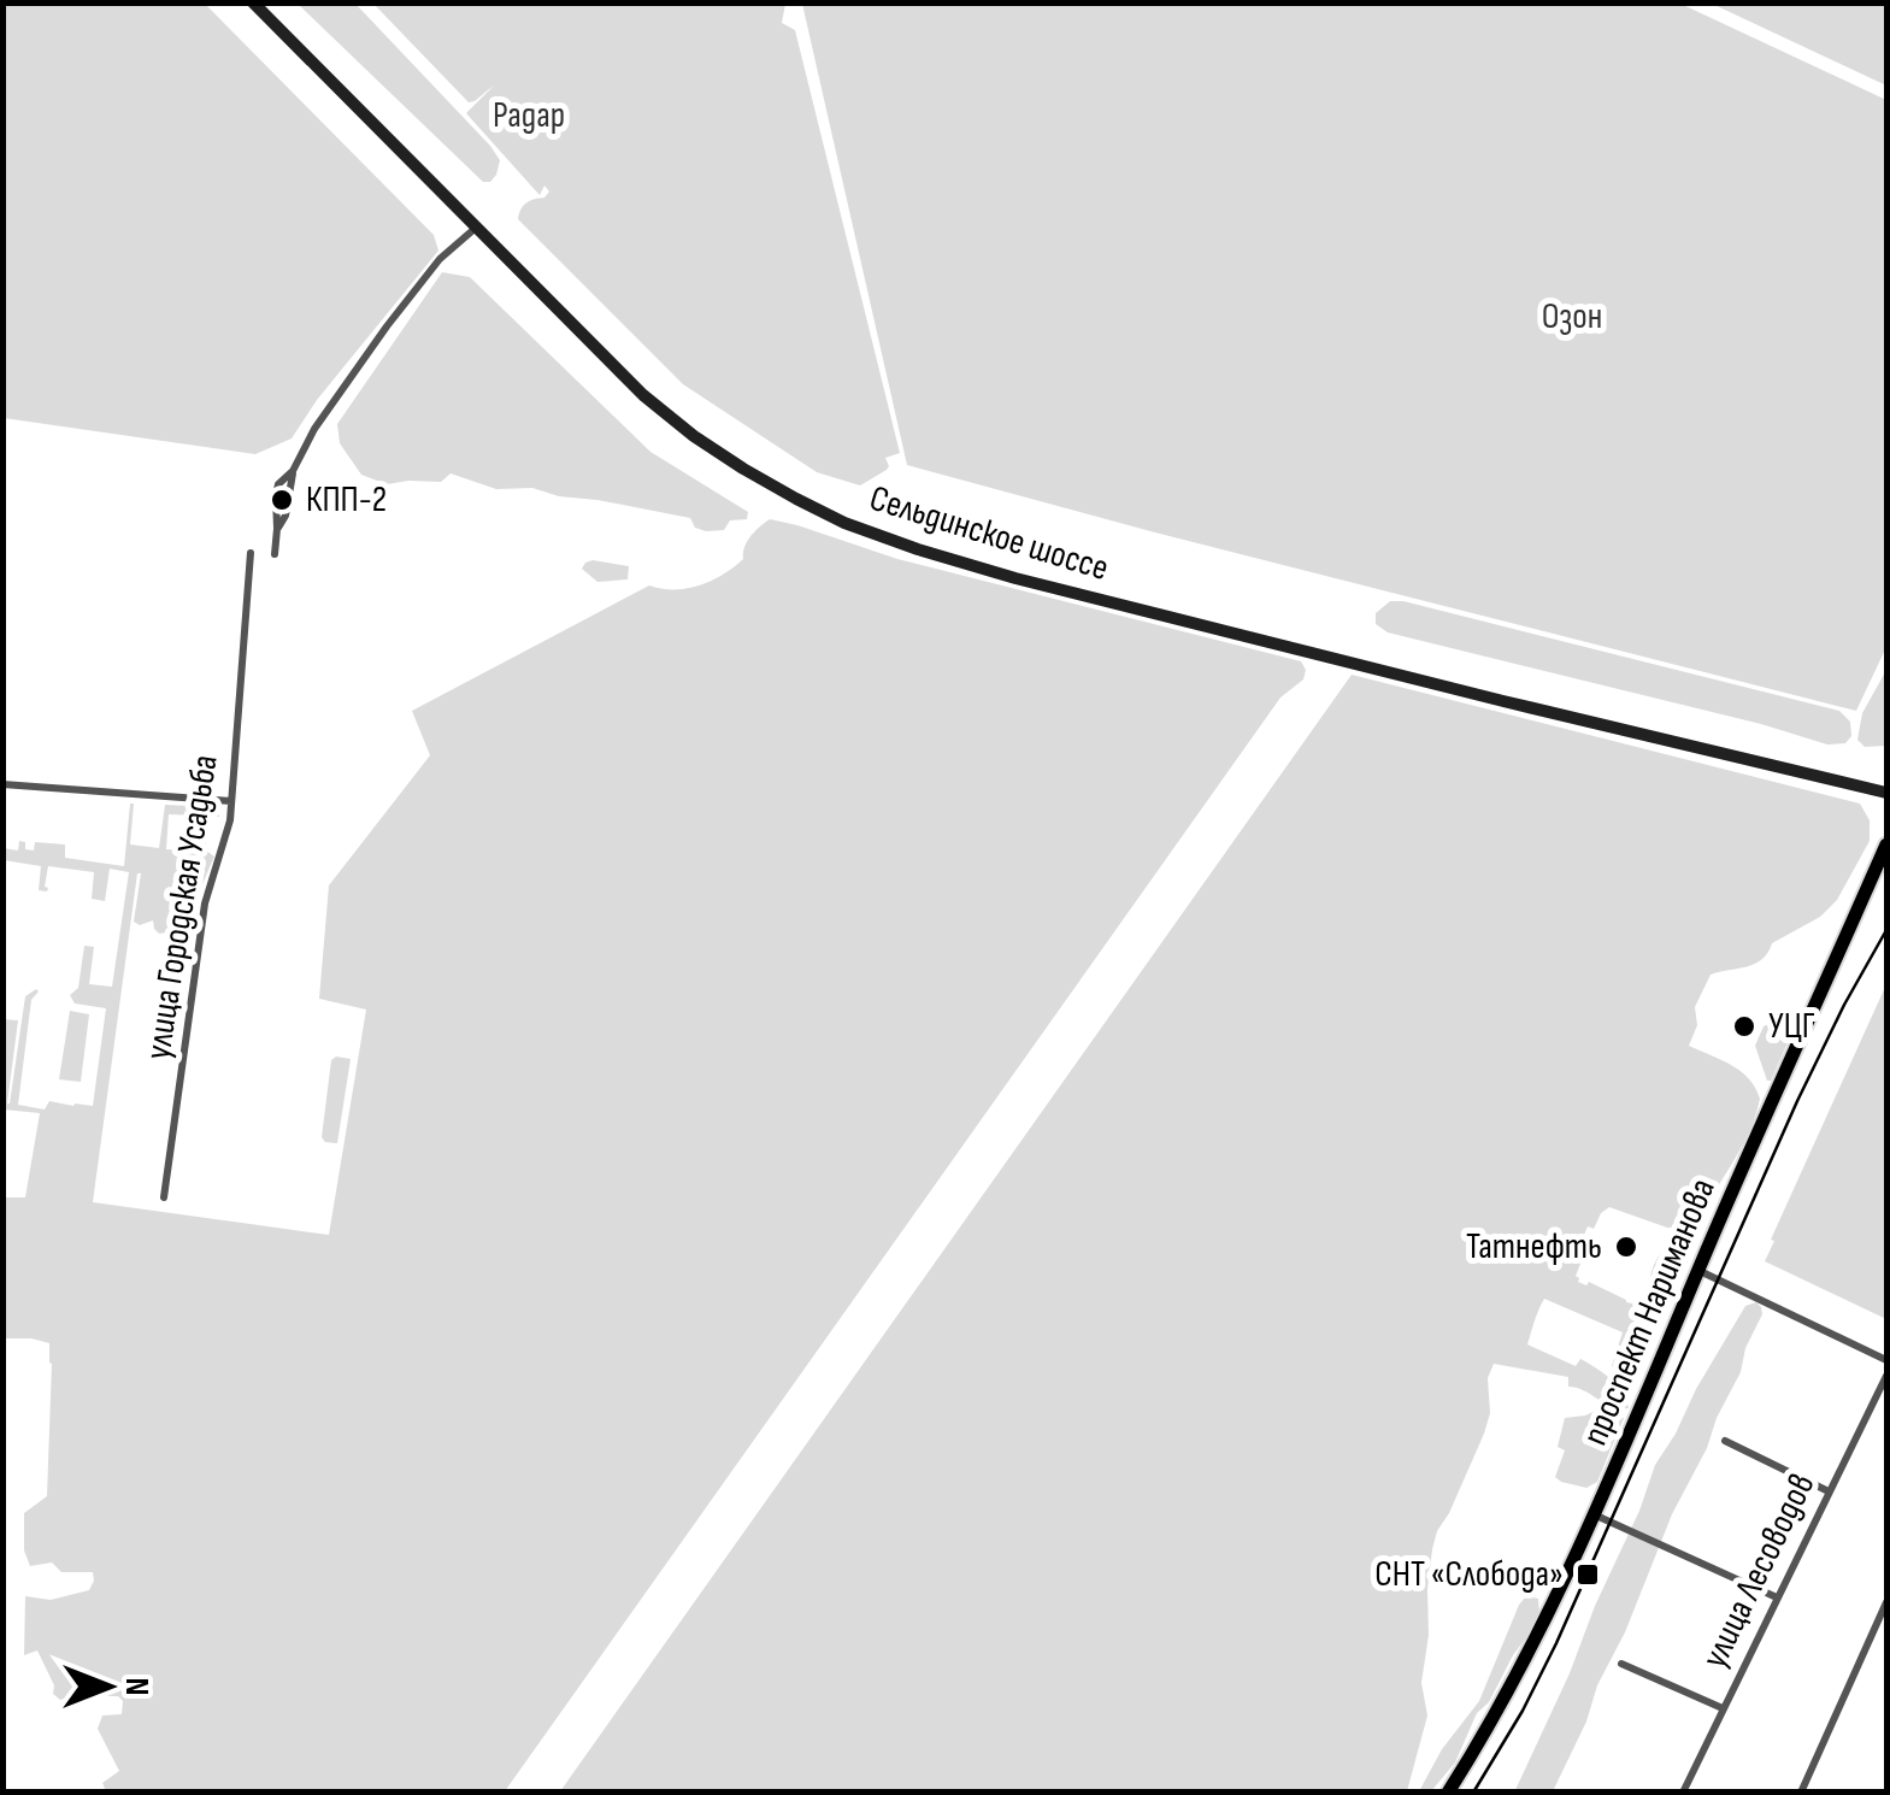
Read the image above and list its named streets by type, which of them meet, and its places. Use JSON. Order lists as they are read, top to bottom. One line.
{"streets":{"main road":["Сельдинское шоссе","проспект Нариманова"],"street":["улица Городская Усадьба","улица Лесоводов"]},"parks":["Радар","Озон"],"places":{"other":["КПП-2","УЦГ","Татнефть"],"transit":["СНТ «Слобода»"]},"north":"right"}
